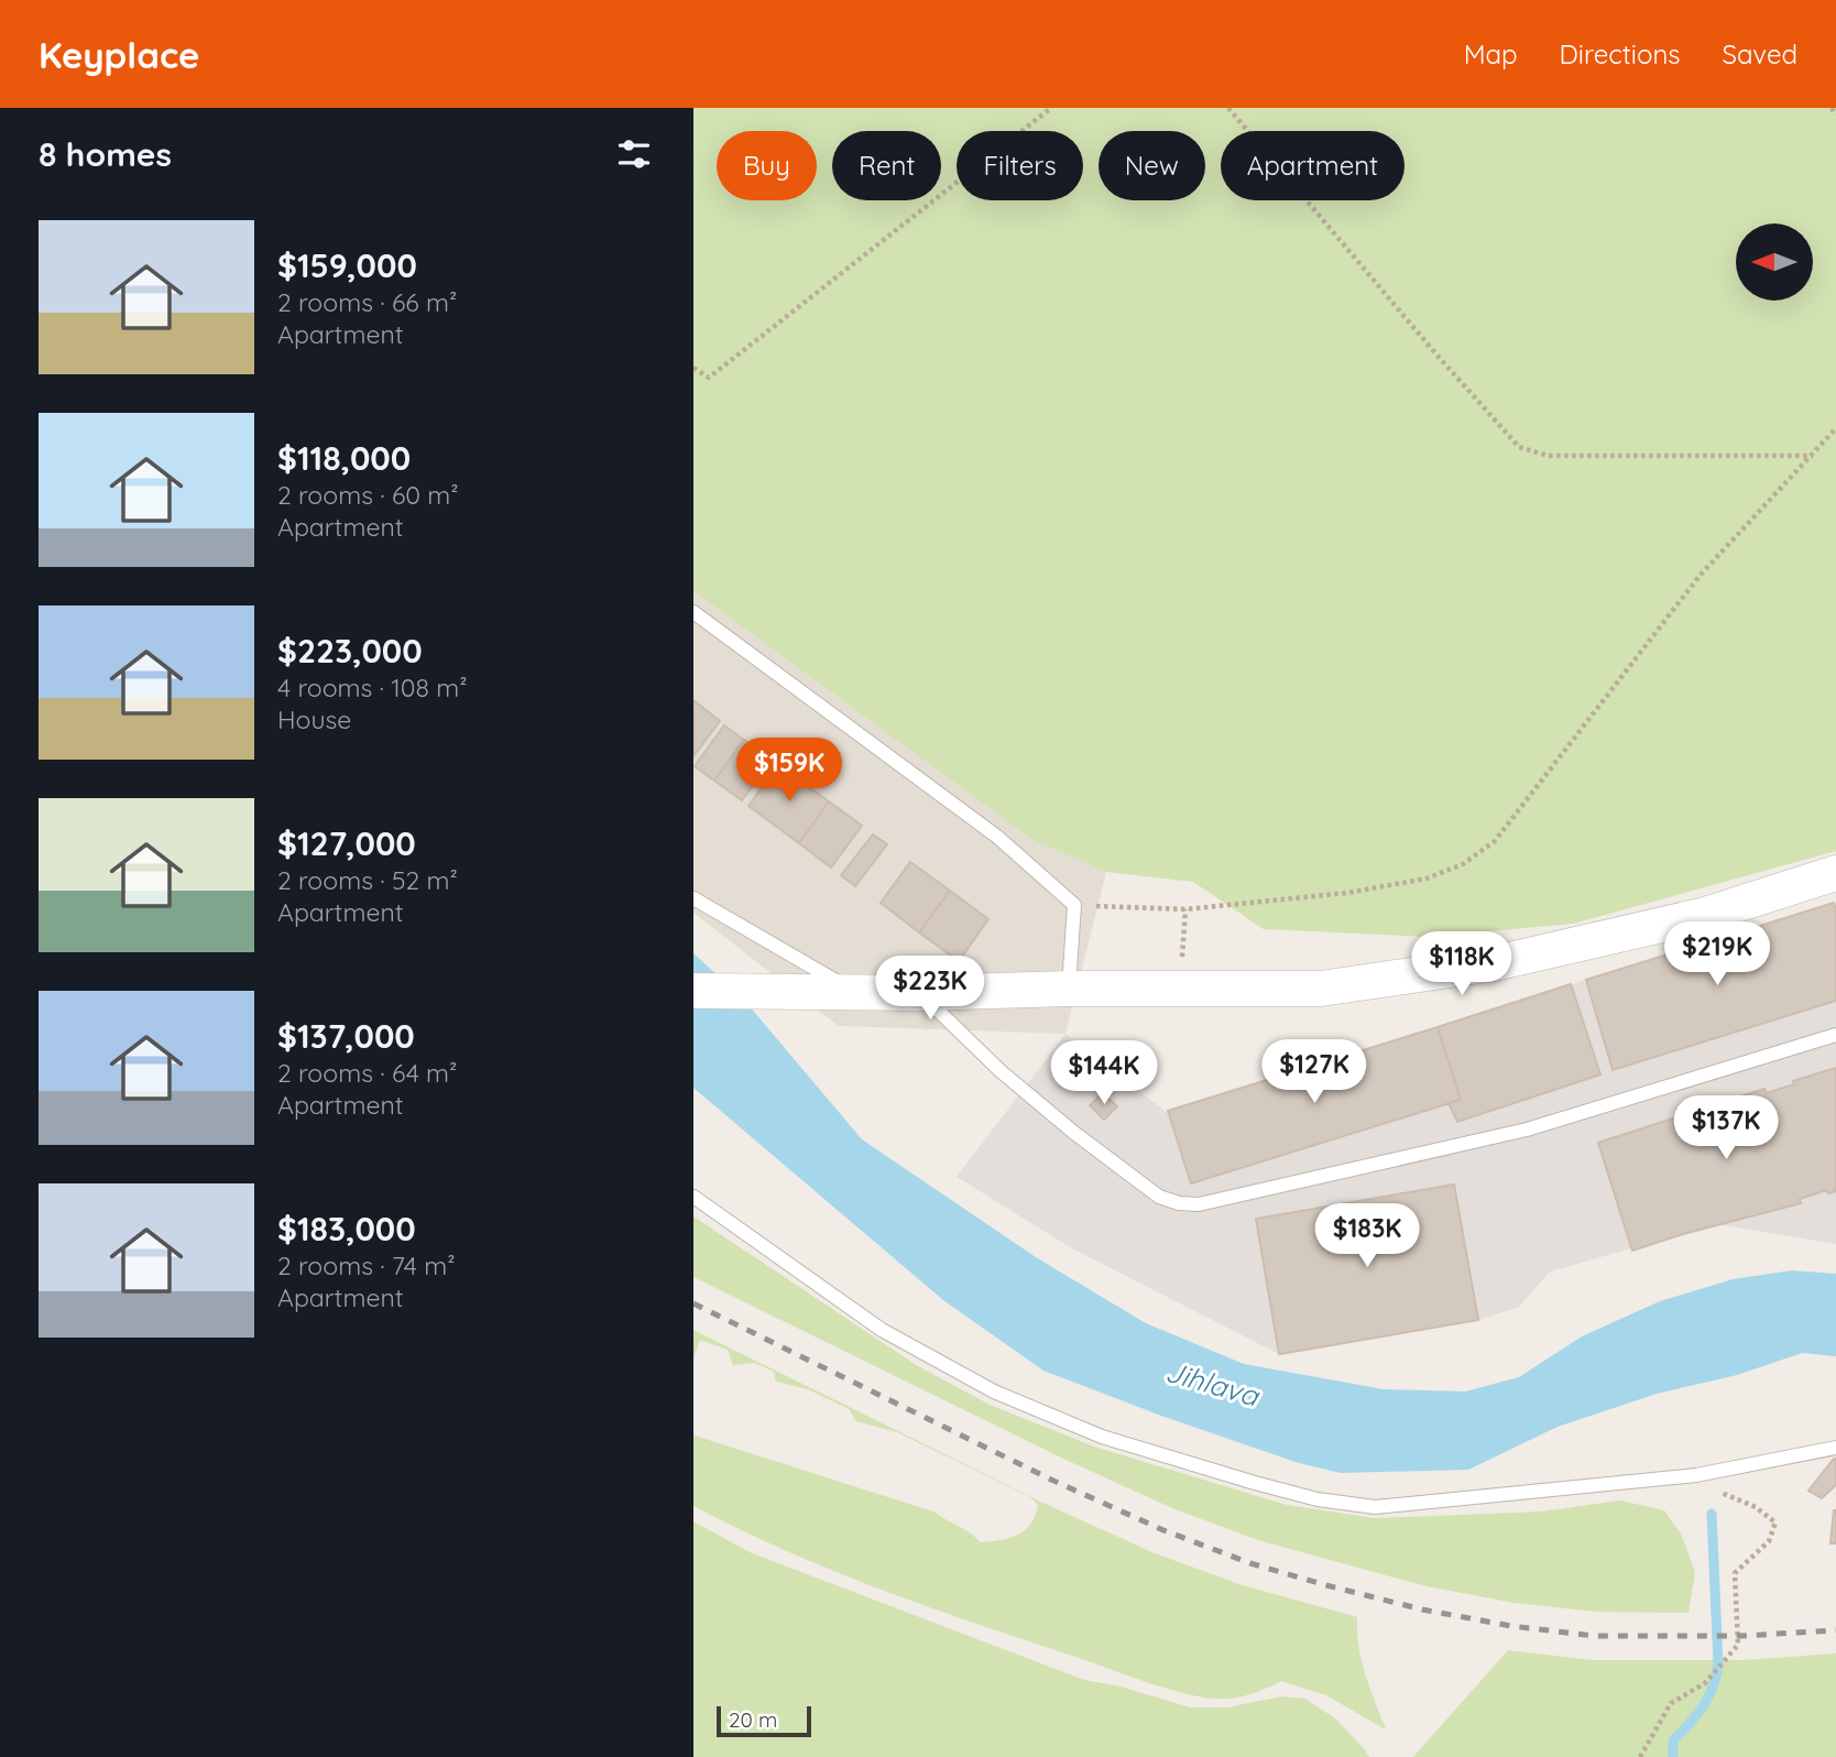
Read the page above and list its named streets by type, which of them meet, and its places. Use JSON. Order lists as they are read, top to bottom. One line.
{"water":["Jihlava"],"scale_bar":"20 m","north":"left","page":{"header":"Keyplace","nav":["Map","Directions","Saved"],"heading":"8 homes","chip":["Buy","Rent","Filters","New","Apartment"],"list":[{"name":"$159,000","note":"2 rooms · 66 m² · Apartment"},{"name":"$118,000","note":"2 rooms · 60 m² · Apartment"},{"name":"$223,000","note":"4 rooms · 108 m² · House"},{"name":"$127,000","note":"2 rooms · 52 m² · Apartment"},{"name":"$137,000","note":"2 rooms · 64 m² · Apartment"},{"name":"$183,000","note":"2 rooms · 74 m² · Apartment"}],"price":["$159K","$219K","$118K","$223K","$127K","$144K","$137K","$183K"],"scale":"20 m"}}
